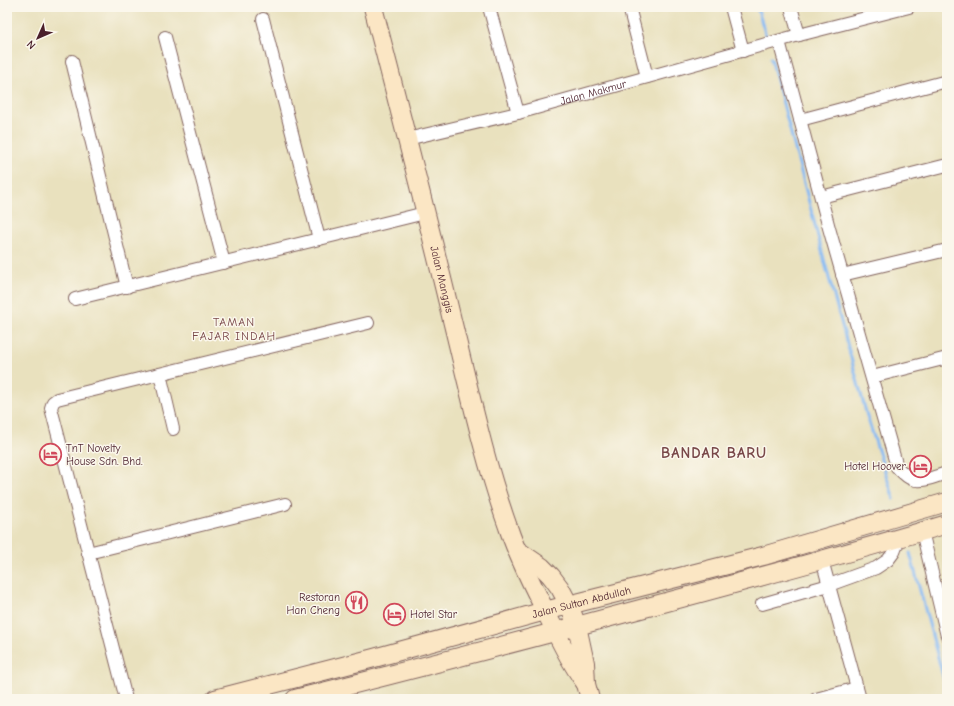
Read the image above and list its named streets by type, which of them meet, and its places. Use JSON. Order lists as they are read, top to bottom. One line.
{"streets":{"main road":["Jalan Manggis","Jalan Sultan Abdullah"],"street":["Jalan Makmur"]},"crossings":[["Jalan Makmur","Jalan Manggis"],["Jalan Manggis","Jalan Sultan Abdullah"]],"districts":["TAMAN FAJAR INDAH","BANDAR BARU"],"places":{"hotel":["TnT Novelty House Sdn. Bhd.","Hotel Hoover","Hotel Star"],"restaurant":["Restoran Han Cheng"]},"north":"bottom left"}
